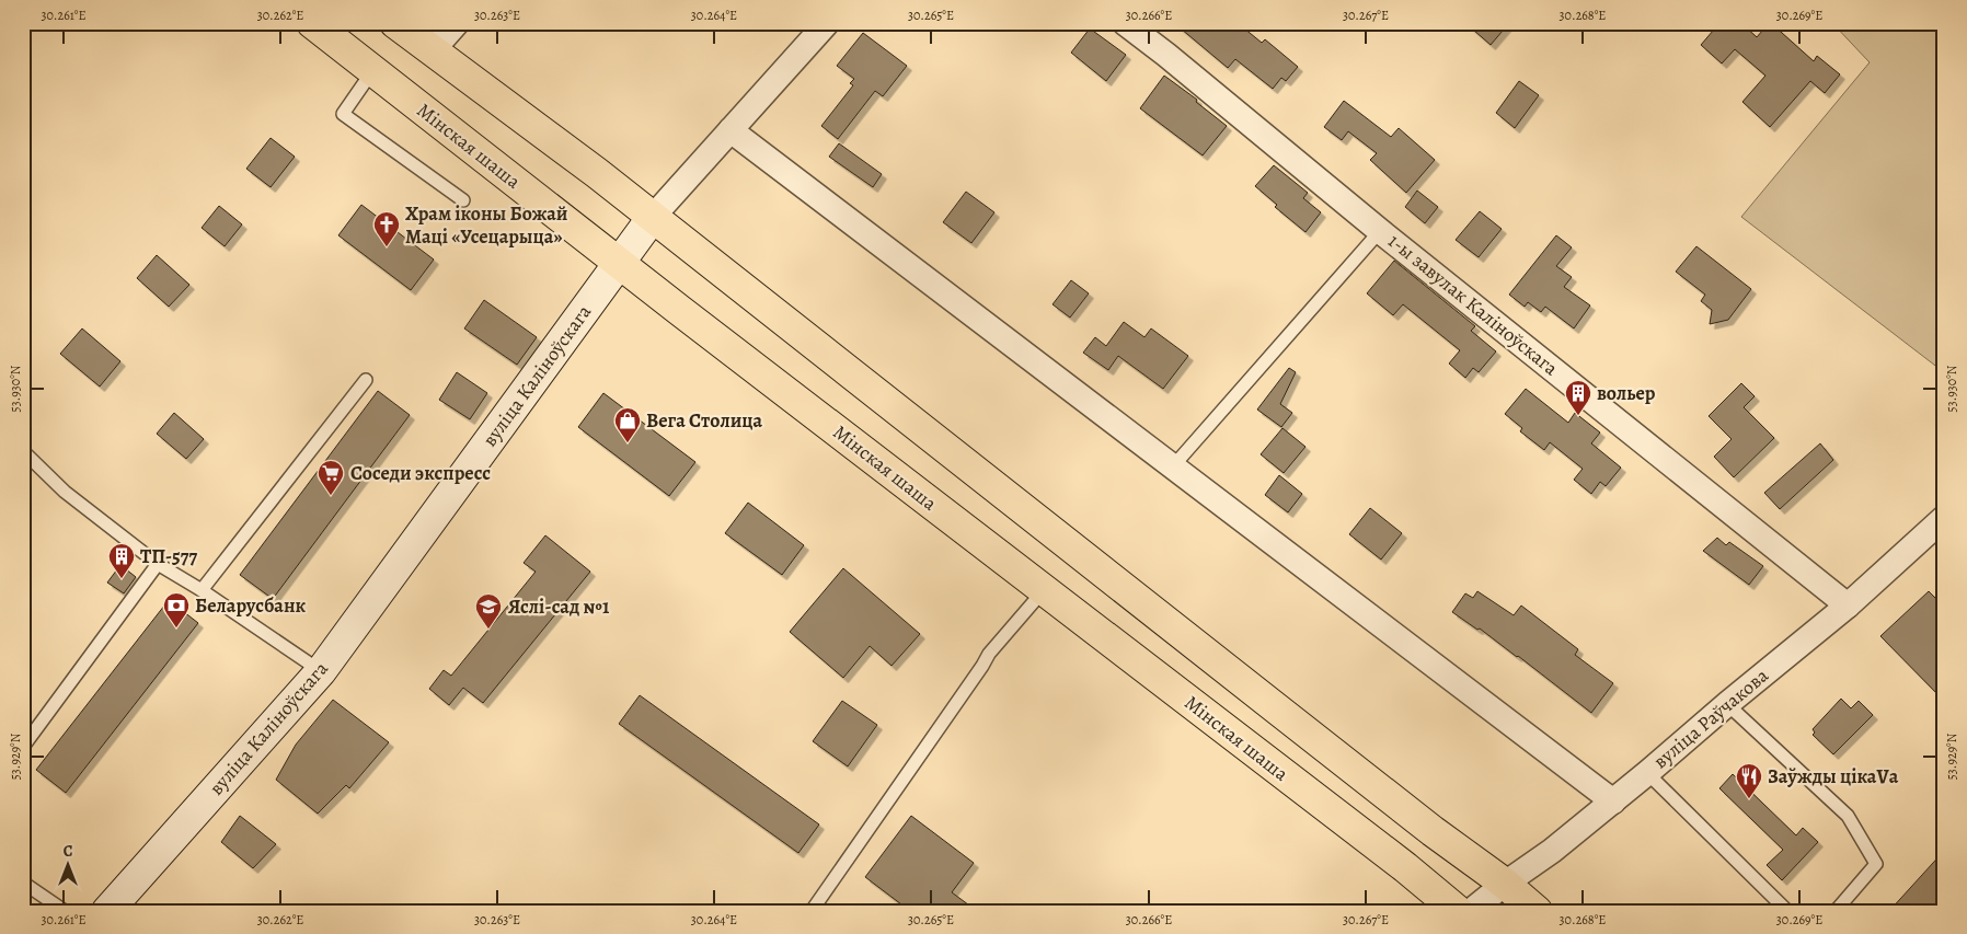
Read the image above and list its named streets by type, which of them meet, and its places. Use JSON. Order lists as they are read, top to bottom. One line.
{"streets":{"main road":["Мінская шаша","вуліца Каліноўскага"],"street":["1-ы завулак Каліноўскага","вуліца Раўчакова"]},"crossings":[["Мінская шаша","вуліца Каліноўскага"],["1-ы завулак Каліноўскага","вуліца Раўчакова"]],"places":{"church":["Храм іконы Божай Маці «Усецарыца»"],"building":["вольер","ТП-577"],"shop":["Вега Столица"],"supermarket":["Соседи экспресс"],"bank":["Беларусбанк"],"school or university":["Яслі-сад №1"],"restaurant":["Заўжды цікаVа"]},"north":"top","coordinates":["30.261°E","30.262°E","30.263°E","30.264°E","30.265°E","30.266°E","30.267°E","30.268°E","30.269°E","53.930°N","53.929°N"]}
